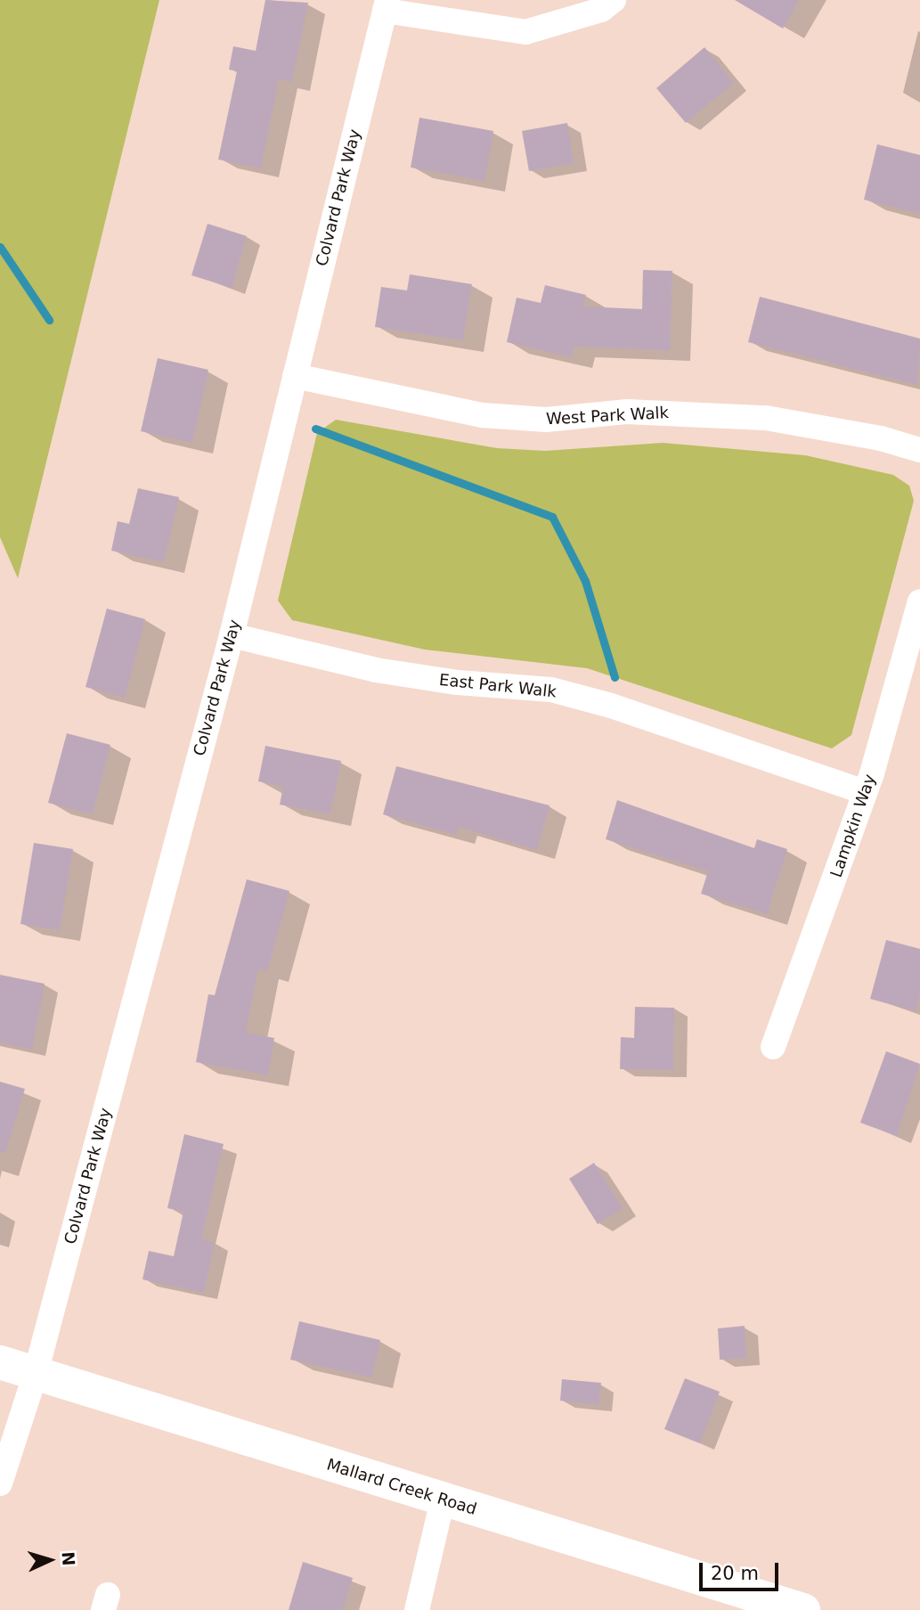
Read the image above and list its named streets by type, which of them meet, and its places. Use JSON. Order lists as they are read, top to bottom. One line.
{"streets":{"main road":["Mallard Creek Road"],"street":["Colvard Park Way","West Park Walk","East Park Walk","Lampkin Way"]},"crossings":[["Colvard Park Way","West Park Walk"],["Colvard Park Way","East Park Walk"],["Colvard Park Way","Mallard Creek Road"],["East Park Walk","Lampkin Way"]],"scale_bar":"20 m","north":"right"}
